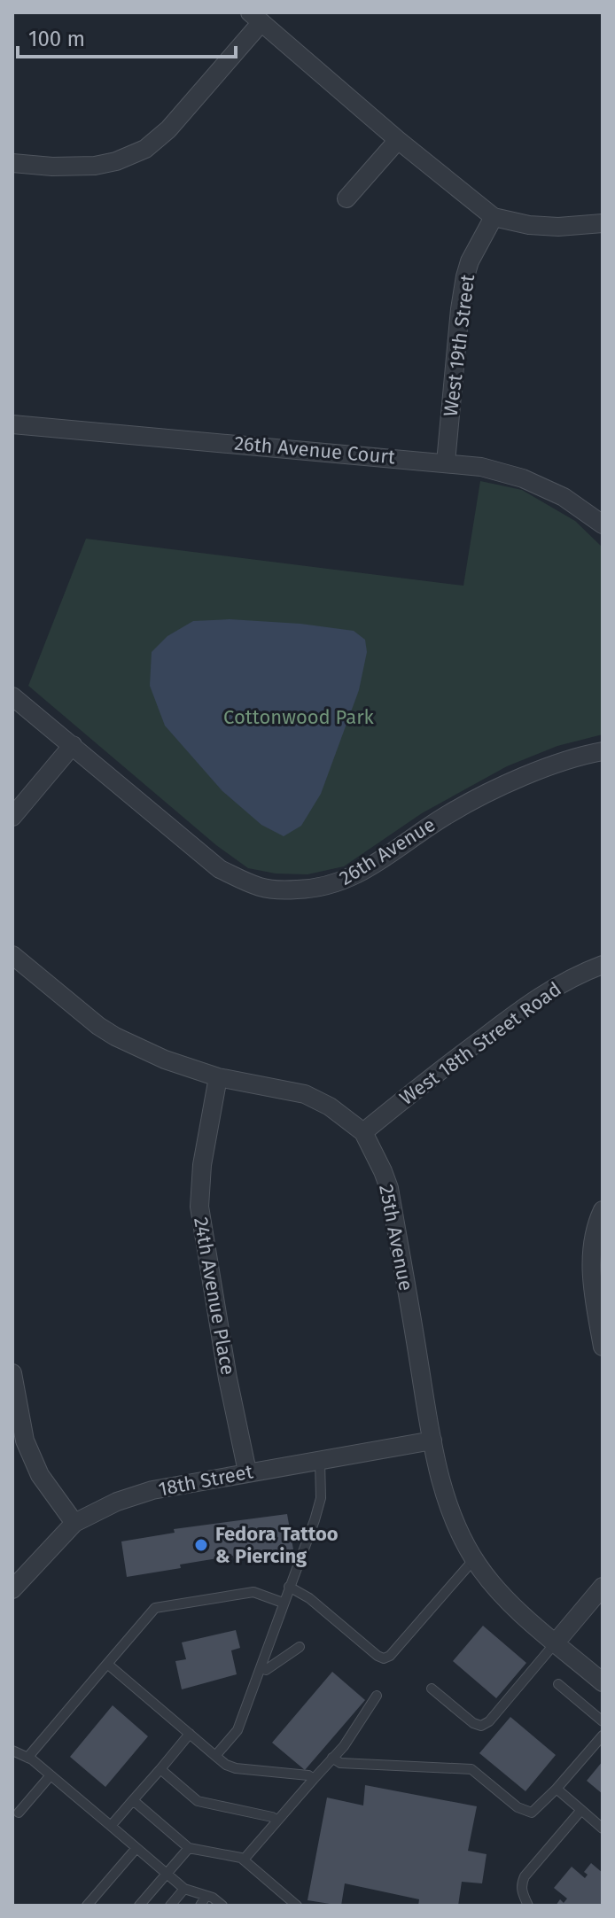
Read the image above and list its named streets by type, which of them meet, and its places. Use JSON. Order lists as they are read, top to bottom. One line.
{"streets":{"street":["West 19th Street","26th Avenue Court","26th Avenue","West 18th Street Road","25th Avenue","24th Avenue Place","18th Street"]},"crossings":[["West 19th Street","26th Avenue Court"],["West 18th Street Road","25th Avenue"],["25th Avenue","24th Avenue Place"],["25th Avenue","18th Street"],["24th Avenue Place","18th Street"]],"parks":["Cottonwood Park"],"places":["Fedora Tattoo & Piercing"],"scale_bar":"100 m"}
